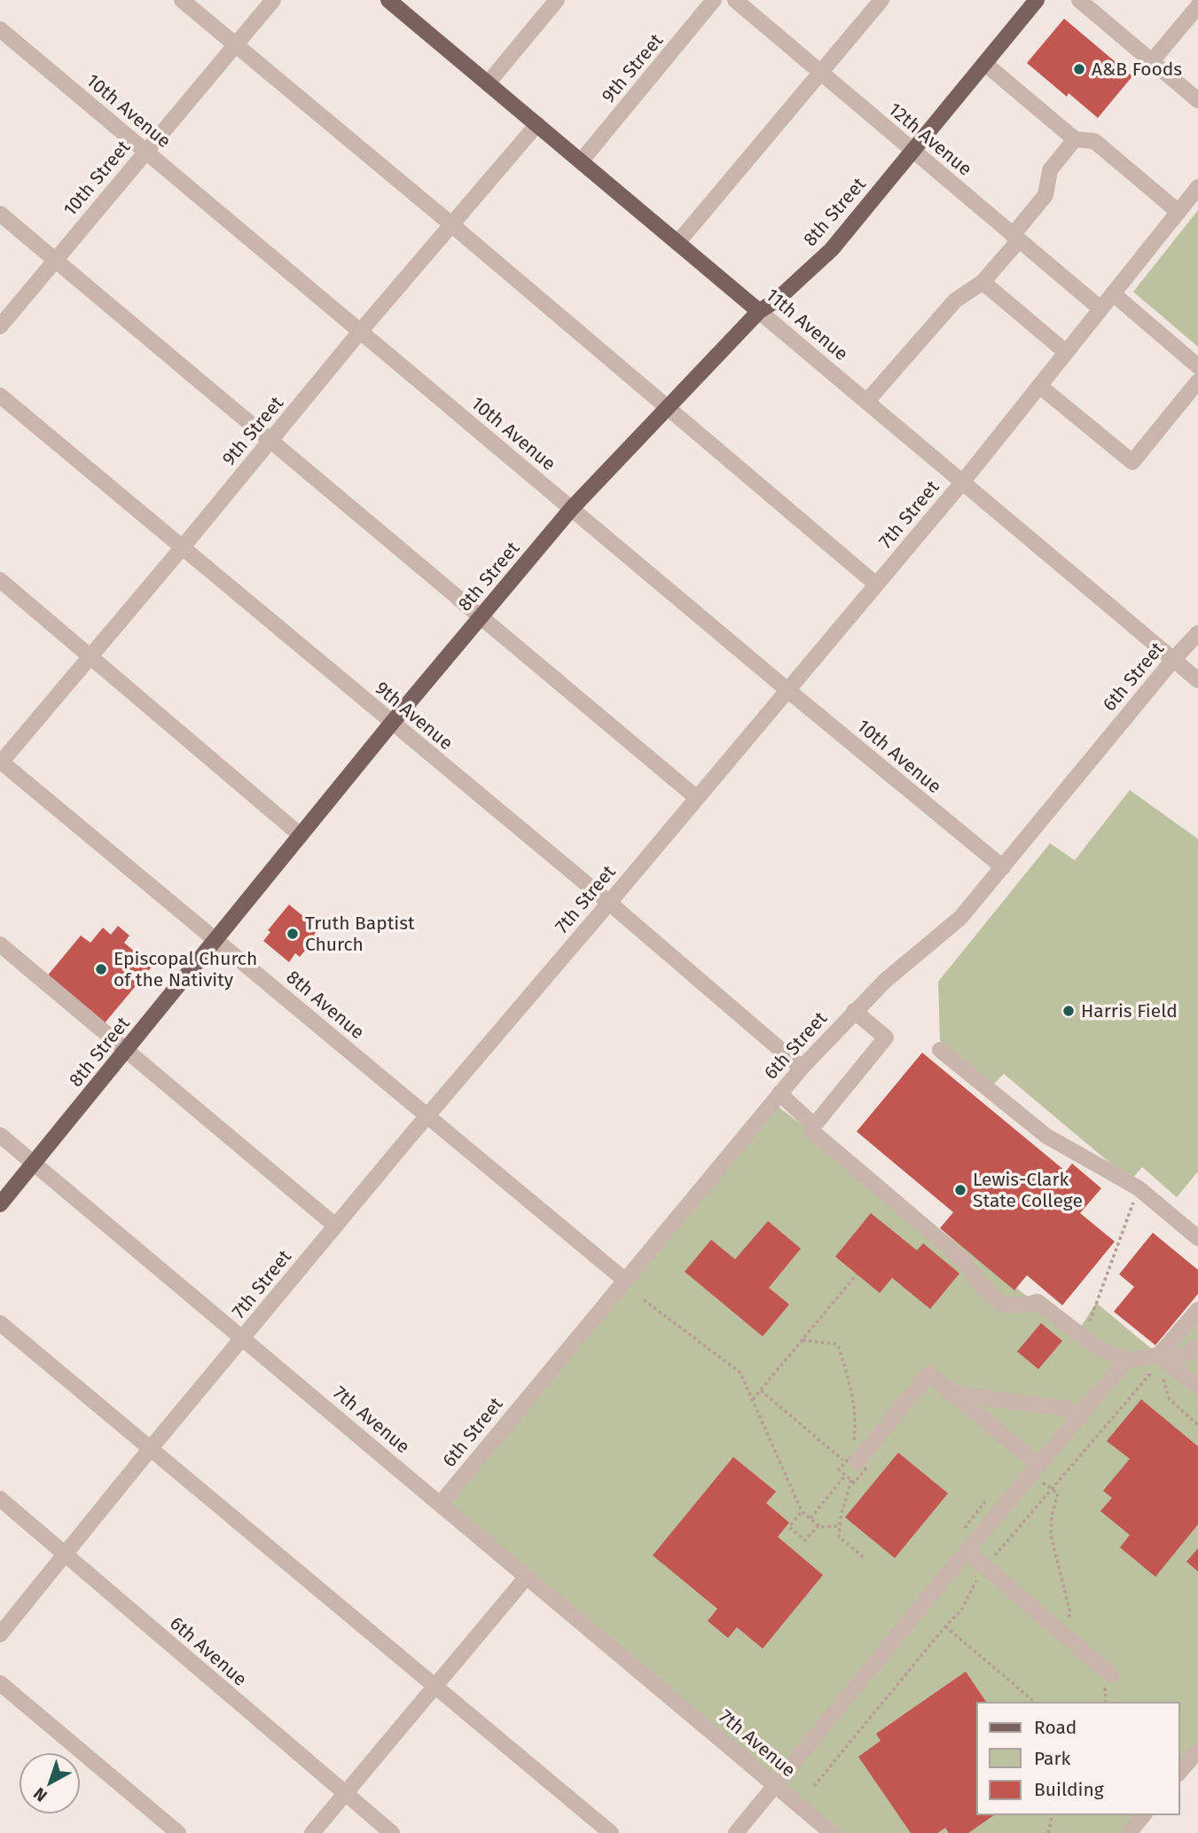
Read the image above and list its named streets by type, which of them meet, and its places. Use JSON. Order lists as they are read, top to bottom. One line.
{"streets":{"main road":["8th Street","11th Avenue"],"street":["9th Street","10th Avenue","12th Avenue","10th Street","7th Street","6th Street","9th Avenue","8th Avenue","7th Avenue","6th Avenue"]},"crossings":[["9th Street","10th Avenue"],["9th Street","11th Avenue"],["9th Street","9th Avenue"],["9th Street","8th Avenue"],["10th Avenue","10th Street"],["10th Avenue","8th Street"],["10th Avenue","7th Street"],["10th Avenue","6th Street"],["12th Avenue","8th Street"],["12th Avenue","7th Street"],["8th Street","11th Avenue"],["8th Street","9th Avenue"],["8th Street","8th Avenue"],["8th Street","7th Avenue"],["11th Avenue","7th Street"],["11th Avenue","6th Street"],["7th Street","9th Avenue"],["7th Street","8th Avenue"],["7th Street","7th Avenue"],["7th Street","6th Avenue"],["6th Street","9th Avenue"],["6th Street","8th Avenue"],["6th Street","7th Avenue"]],"places":["A&B Foods","Truth Baptist Church","Episcopal Church of the Nativity","Harris Field","Lewis-Clark State College"],"legend":["Road","Park","Building"],"north":"bottom left"}
